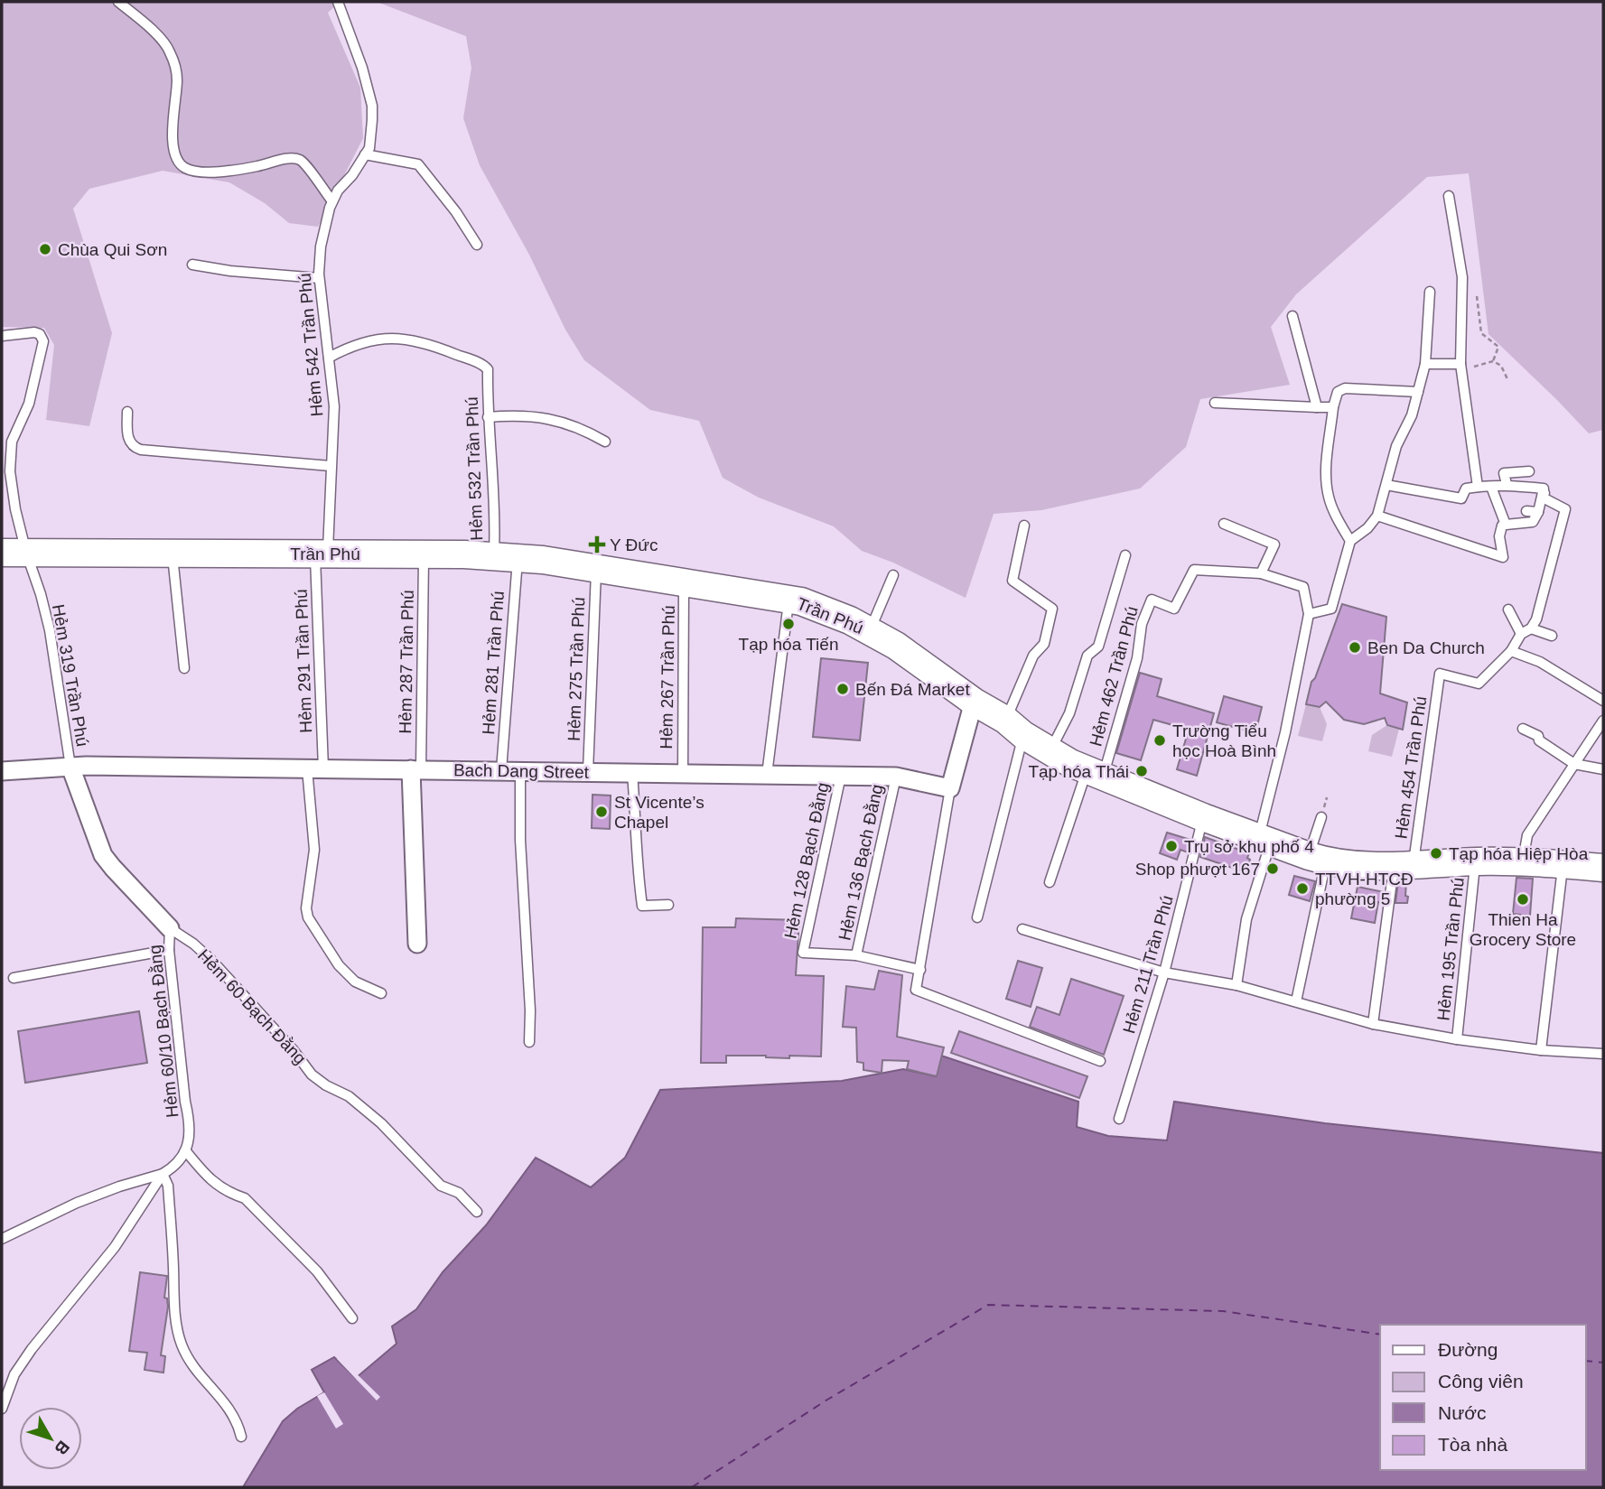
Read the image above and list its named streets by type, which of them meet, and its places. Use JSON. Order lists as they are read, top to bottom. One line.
{"streets":{"main road":["Trần Phú"],"street":["Bach Dang Street","Hẻm 60 Bạch Đằng"],"lane":["Hẻm 542 Trần Phú","Hẻm 532 Trần Phú","Hẻm 291 Trần Phú","Hẻm 287 Trần Phú","Hẻm 281 Trần Phú","Hẻm 275 Trần Phú","Hẻm 319 Trần Phú","Hẻm 462 Trần Phú","Hẻm 267 Trần Phú","Hẻm 454 Trần Phú","Hẻm 128 Bạch Đằng","Hẻm 136 Bạch Đằng","Hẻm 195 Trần Phú","Hẻm 211 Trần Phú","Hẻm 60/10 Bạch Đằng"]},"crossings":[["Hẻm 542 Trần Phú","Hẻm 532 Trần Phú"],["Hẻm 542 Trần Phú","Trần Phú"],["Hẻm 542 Trần Phú","Hẻm 291 Trần Phú"],["Hẻm 532 Trần Phú","Trần Phú"],["Hẻm 532 Trần Phú","Hẻm 281 Trần Phú"],["Trần Phú","Hẻm 291 Trần Phú"],["Trần Phú","Hẻm 287 Trần Phú"],["Trần Phú","Hẻm 281 Trần Phú"],["Trần Phú","Hẻm 275 Trần Phú"],["Trần Phú","Hẻm 319 Trần Phú"],["Trần Phú","Hẻm 462 Trần Phú"],["Trần Phú","Hẻm 267 Trần Phú"],["Trần Phú","Hẻm 454 Trần Phú"],["Trần Phú","Hẻm 195 Trần Phú"],["Trần Phú","Hẻm 211 Trần Phú"],["Hẻm 291 Trần Phú","Bach Dang Street"],["Hẻm 287 Trần Phú","Bach Dang Street"],["Hẻm 281 Trần Phú","Bach Dang Street"],["Hẻm 275 Trần Phú","Bach Dang Street"],["Hẻm 319 Trần Phú","Bach Dang Street"],["Hẻm 319 Trần Phú","Hẻm 60 Bạch Đằng"],["Hẻm 267 Trần Phú","Bach Dang Street"],["Bach Dang Street","Hẻm 128 Bạch Đằng"],["Bach Dang Street","Hẻm 136 Bạch Đằng"],["Bach Dang Street","Hẻm 60 Bạch Đằng"],["Hẻm 128 Bạch Đằng","Hẻm 136 Bạch Đằng"],["Hẻm 60 Bạch Đằng","Hẻm 60/10 Bạch Đằng"]],"places":{"other":["Chùa Qui Sơn","Tạp hóa Tiến","Ben Da Church","Bến Đá Market","Trường Tiểu học Hoà Bình","Tạp hóa Thái","St Vicente’s Chapel","Trụ sở khu phố 4","Tạp hóa Hiệp Hòa","Shop phượt 167","TTVH-HTCĐ phường 5","Thien Ha Grocery Store"],"health":["Y Đức"]},"legend":["Đường","Công viên","Nước","Tòa nhà"],"north":"bottom right"}
